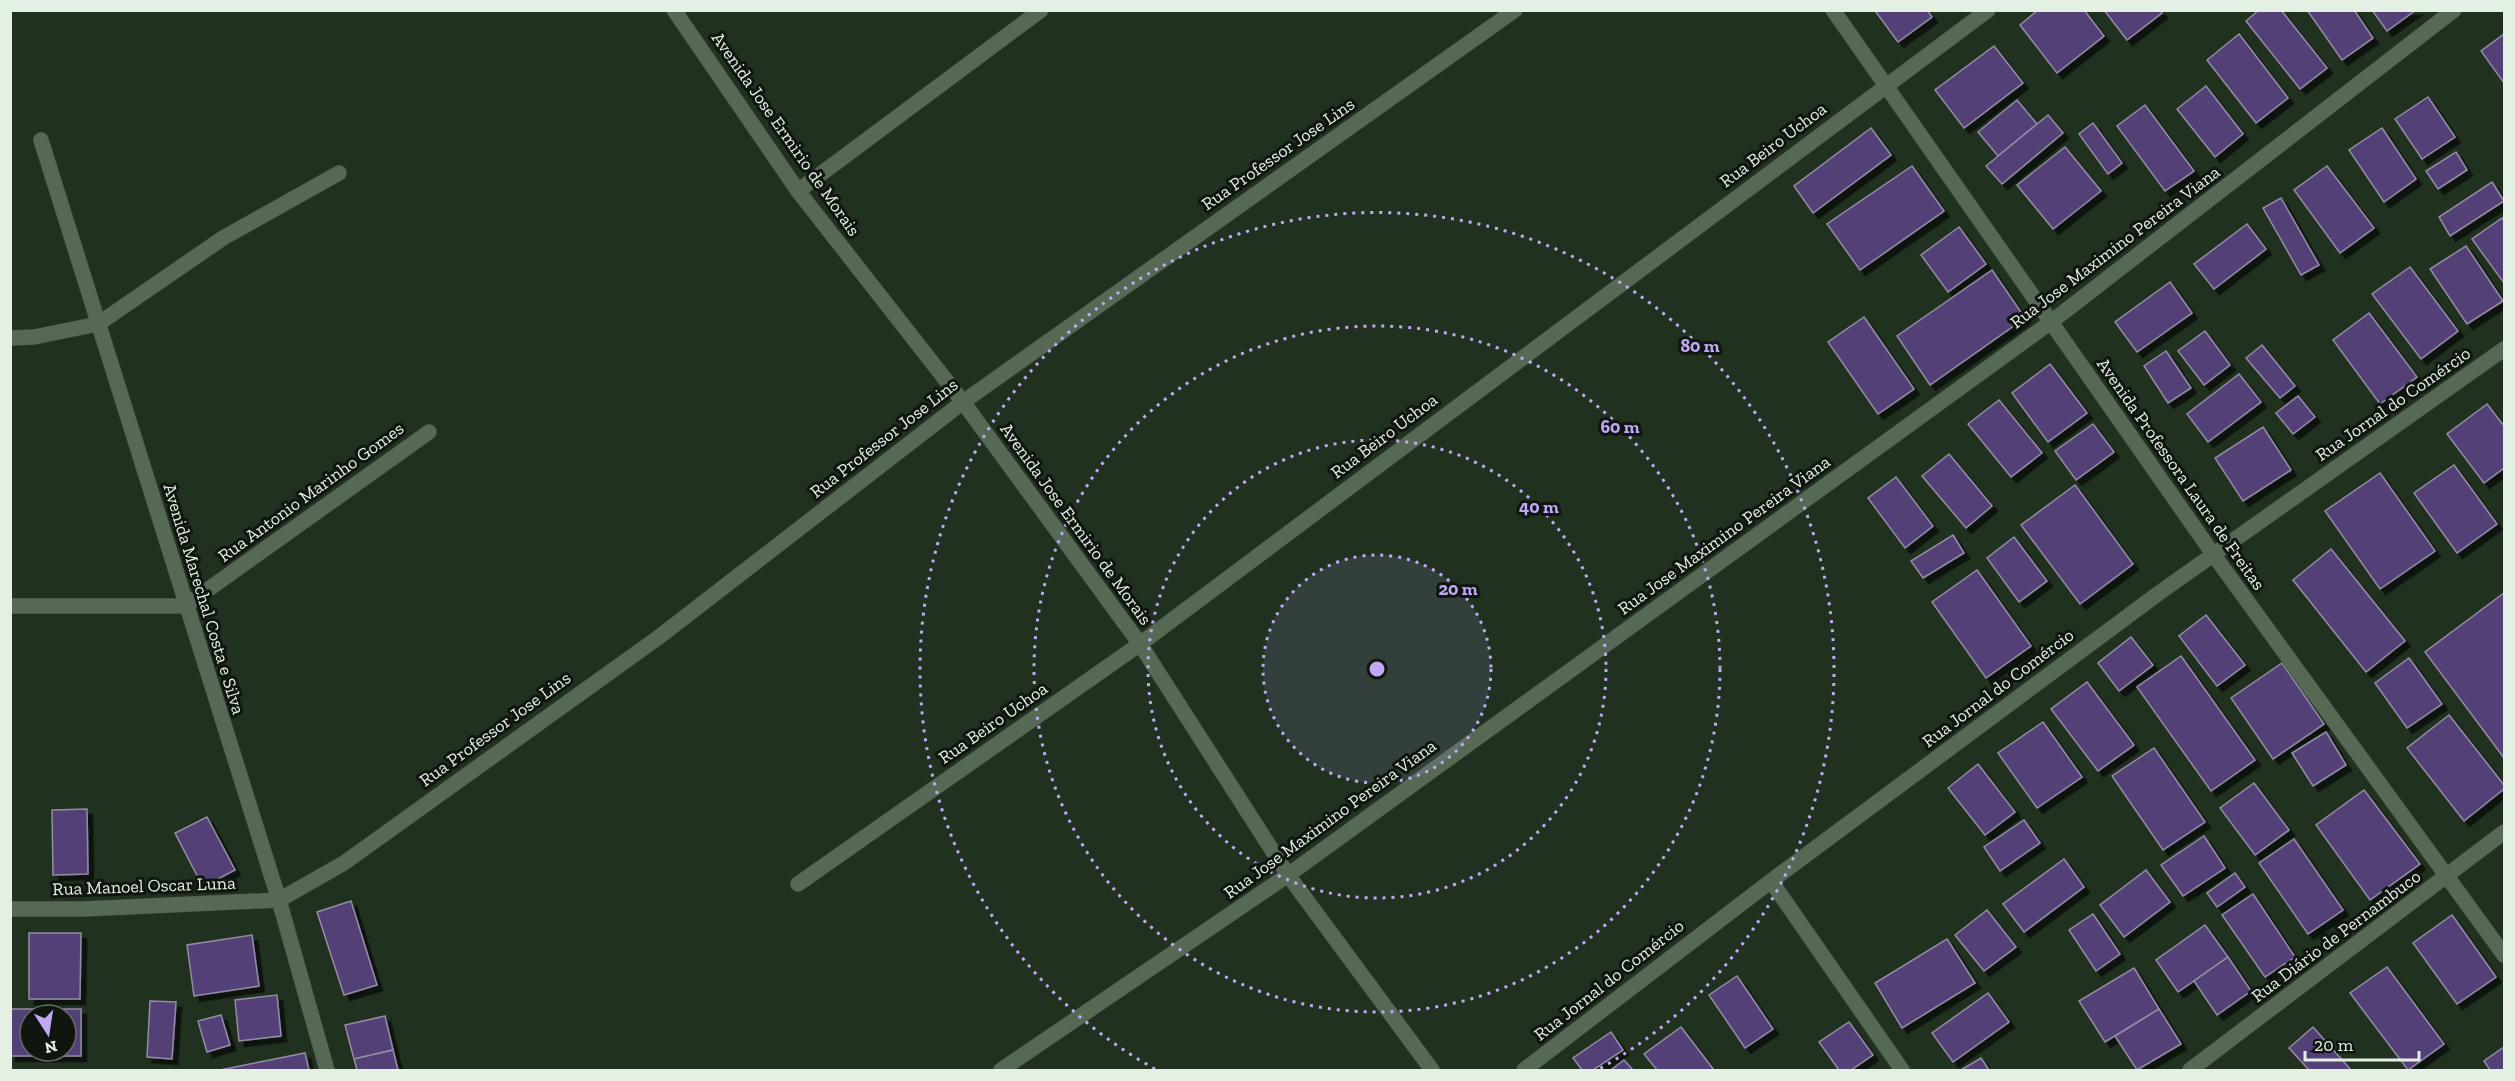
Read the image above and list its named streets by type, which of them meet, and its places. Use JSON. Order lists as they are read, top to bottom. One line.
{"streets":{"street":["Avenida Jose Ermirio de Morais","Rua Beiro Uchoa","Rua Professor Jose Lins","Rua Jose Maximino Pereira Viana","Rua Jornal do Comércio","Avenida Professora Laura de Freitas","Rua Antonio Marinho Gomes","Avenida Marechal Costa e Silva","Rua Manoel Oscar Luna","Rua Diário de Pernambuco"]},"crossings":[["Avenida Jose Ermirio de Morais","Rua Beiro Uchoa"],["Avenida Jose Ermirio de Morais","Rua Professor Jose Lins"],["Avenida Jose Ermirio de Morais","Rua Jose Maximino Pereira Viana"],["Rua Beiro Uchoa","Avenida Professora Laura de Freitas"],["Rua Professor Jose Lins","Avenida Marechal Costa e Silva"],["Rua Professor Jose Lins","Rua Manoel Oscar Luna"],["Rua Jose Maximino Pereira Viana","Avenida Professora Laura de Freitas"],["Rua Jornal do Comércio","Avenida Professora Laura de Freitas"],["Avenida Professora Laura de Freitas","Rua Diário de Pernambuco"],["Rua Antonio Marinho Gomes","Avenida Marechal Costa e Silva"],["Avenida Marechal Costa e Silva","Rua Manoel Oscar Luna"]],"scale_bar":"20 m","north":"bottom","rings":["80 m","60 m","40 m","20 m"]}
